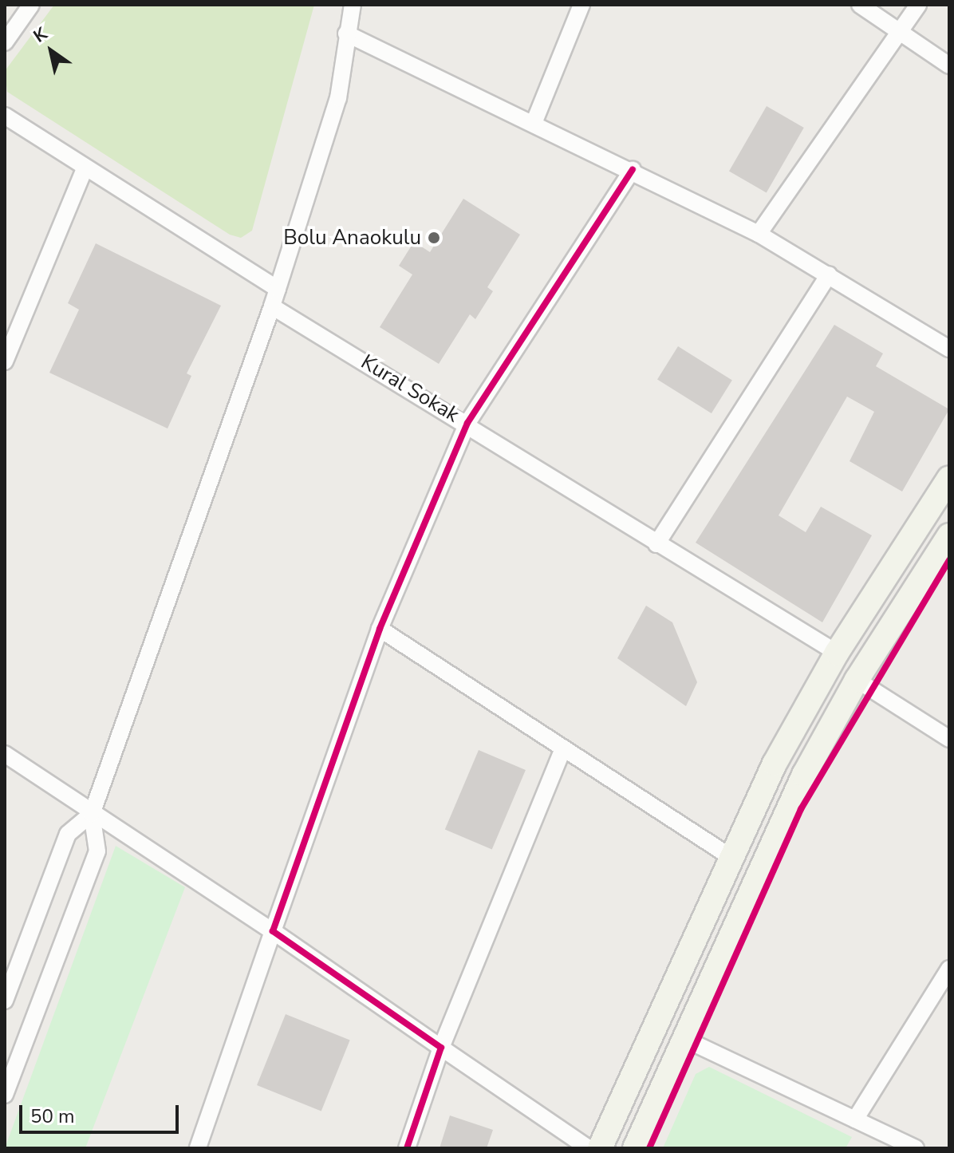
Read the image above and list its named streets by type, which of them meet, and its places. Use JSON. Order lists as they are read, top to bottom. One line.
{"streets":{"street":["Kural Sokak"]},"places":["Bolu Anaokulu"],"scale_bar":"50 m","north":"top left"}
